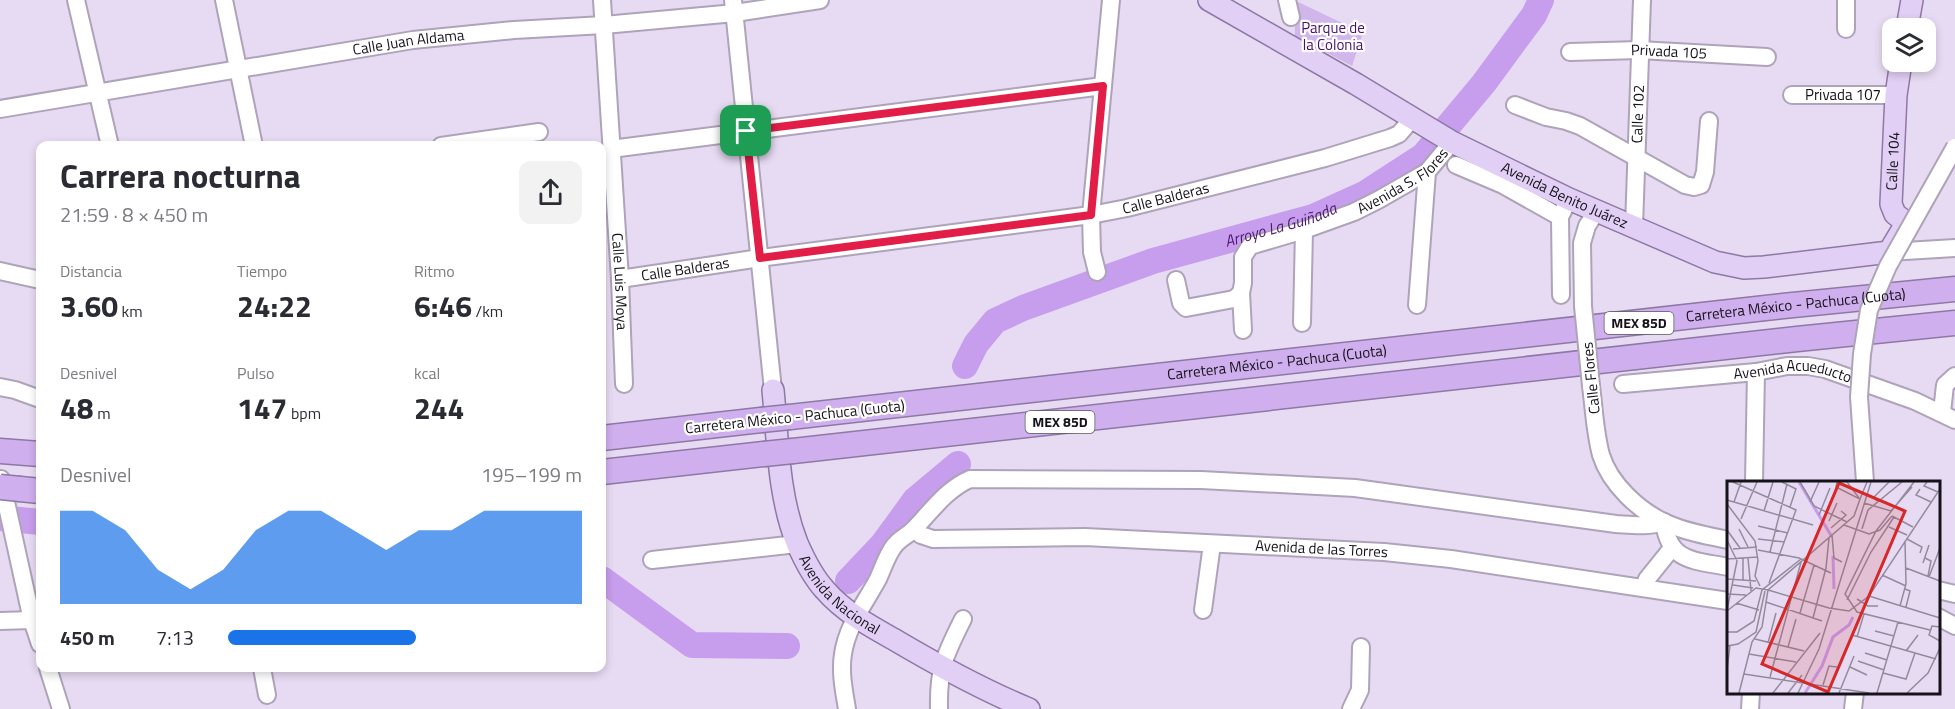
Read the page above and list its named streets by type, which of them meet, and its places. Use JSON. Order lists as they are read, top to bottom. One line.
{"streets":{"highway":["Carretera México - Pachuca (Cuota)","MEX 85D"],"main road":["Calle 104","Avenida Benito Juárez","Avenida Nacional"],"street":["Calle Juan Aldama","Privada 105","Privada 107","Calle 102","Avenida S. Flores","Calle Balderas","Calle Luis Moya","Calle Flores","Avenida Acueducto","Avenida de las Torres"]},"crossings":[["Calle Juan Aldama","Calle Luis Moya"],["Privada 105","Calle 102"],["Privada 107","Calle 104"],["Calle 102","Avenida Benito Juárez"],["Calle 104","Avenida Benito Juárez"],["Avenida S. Flores","Avenida Benito Juárez"],["Avenida Benito Juárez","Calle Balderas"],["Avenida Benito Juárez","Calle Flores"],["Calle Balderas","Calle Luis Moya"]],"water":["Arroyo La Guiñada"],"parks":["Parque de la Colonia"],"page":{"heading":["Carrera nocturna","21:59 · 8 × 450 m"],"stats":[["Distancia","3.60 km"],["Tiempo","24:22"],["Ritmo","6:46 /km"],["Desnivel","48 m"],["Pulso","147 bpm"],["kcal","244"]],"chart":["Desnivel","195–199 m"],"list":[{"name":"450 m","note":"7:13"}]}}
